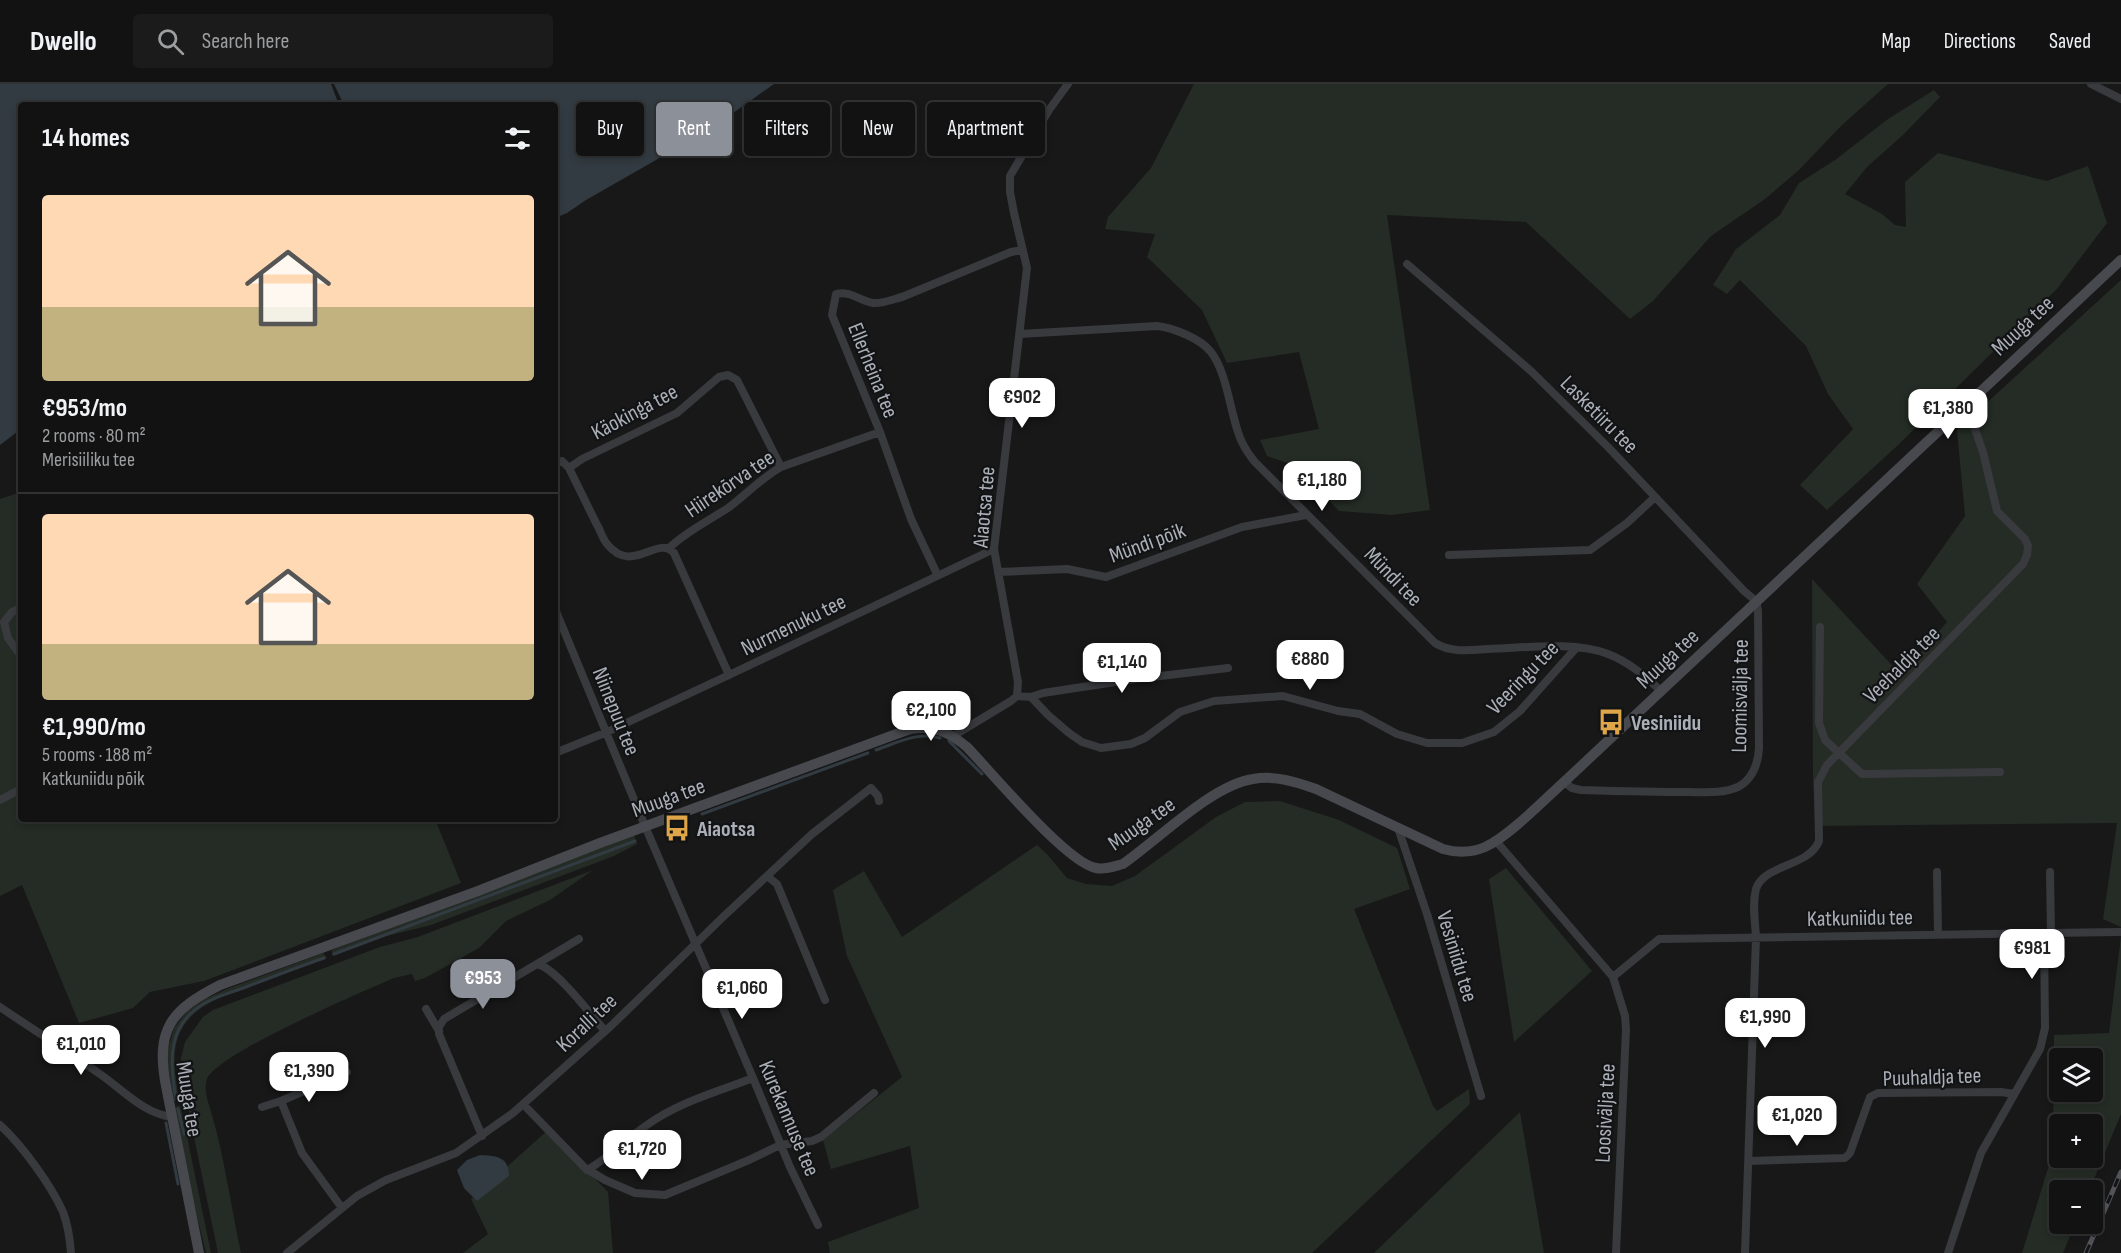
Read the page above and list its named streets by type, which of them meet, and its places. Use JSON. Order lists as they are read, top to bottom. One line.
{"streets":{"street":["Muuga tee","Ellerheina tee","Käokinga tee","Lasketiiru tee","Hiirekõrva tee","Aiaotsa tee","Mündi põik","Mündi tee","Nurmenuku tee","Veehaldja tee","Veeringu tee","Loomisvälja tee","Niinepuu tee","Katkuniidu tee","Vesiniidu tee","Koralli tee","Puuhaldja tee","Loosivälja tee","Kurekannuse tee"]},"crossings":[["Muuga tee","Lasketiiru tee"],["Muuga tee","Mündi tee"],["Muuga tee","Veehaldja tee"],["Muuga tee","Loomisvälja tee"],["Muuga tee","Niinepuu tee"],["Muuga tee","Vesiniidu tee"],["Muuga tee","Kurekannuse tee"],["Ellerheina tee","Hiirekõrva tee"],["Ellerheina tee","Aiaotsa tee"],["Ellerheina tee","Nurmenuku tee"],["Käokinga tee","Hiirekõrva tee"],["Lasketiiru tee","Loomisvälja tee"],["Aiaotsa tee","Mündi põik"],["Aiaotsa tee","Mündi tee"],["Aiaotsa tee","Nurmenuku tee"],["Mündi põik","Mündi tee"],["Mündi tee","Veeringu tee"],["Nurmenuku tee","Niinepuu tee"],["Veehaldja tee","Katkuniidu tee"],["Niinepuu tee","Kurekannuse tee"],["Katkuniidu tee","Loosivälja tee"],["Koralli tee","Kurekannuse tee"]],"places":{"bus stop":["Vesiniidu","Aiaotsa"]},"page":{"header":"Dwello","search":"Search here","nav":["Map","Directions","Saved"],"chip":["Buy","Rent","Filters","New","Apartment"],"heading":"14 homes","list":[{"name":"€953/mo","note":"2 rooms · 80 m² · Merisiiliku tee"},{"name":"€1,990/mo","note":"5 rooms · 188 m² · Katkuniidu põik"}],"price":["€902","€1,380","€1,180","€880","€1,140","€2,100","€981","€953","€1,060","€1,990","€1,010","€1,390","€1,020","€1,720"],"map_buttons":["+","−"]}}
